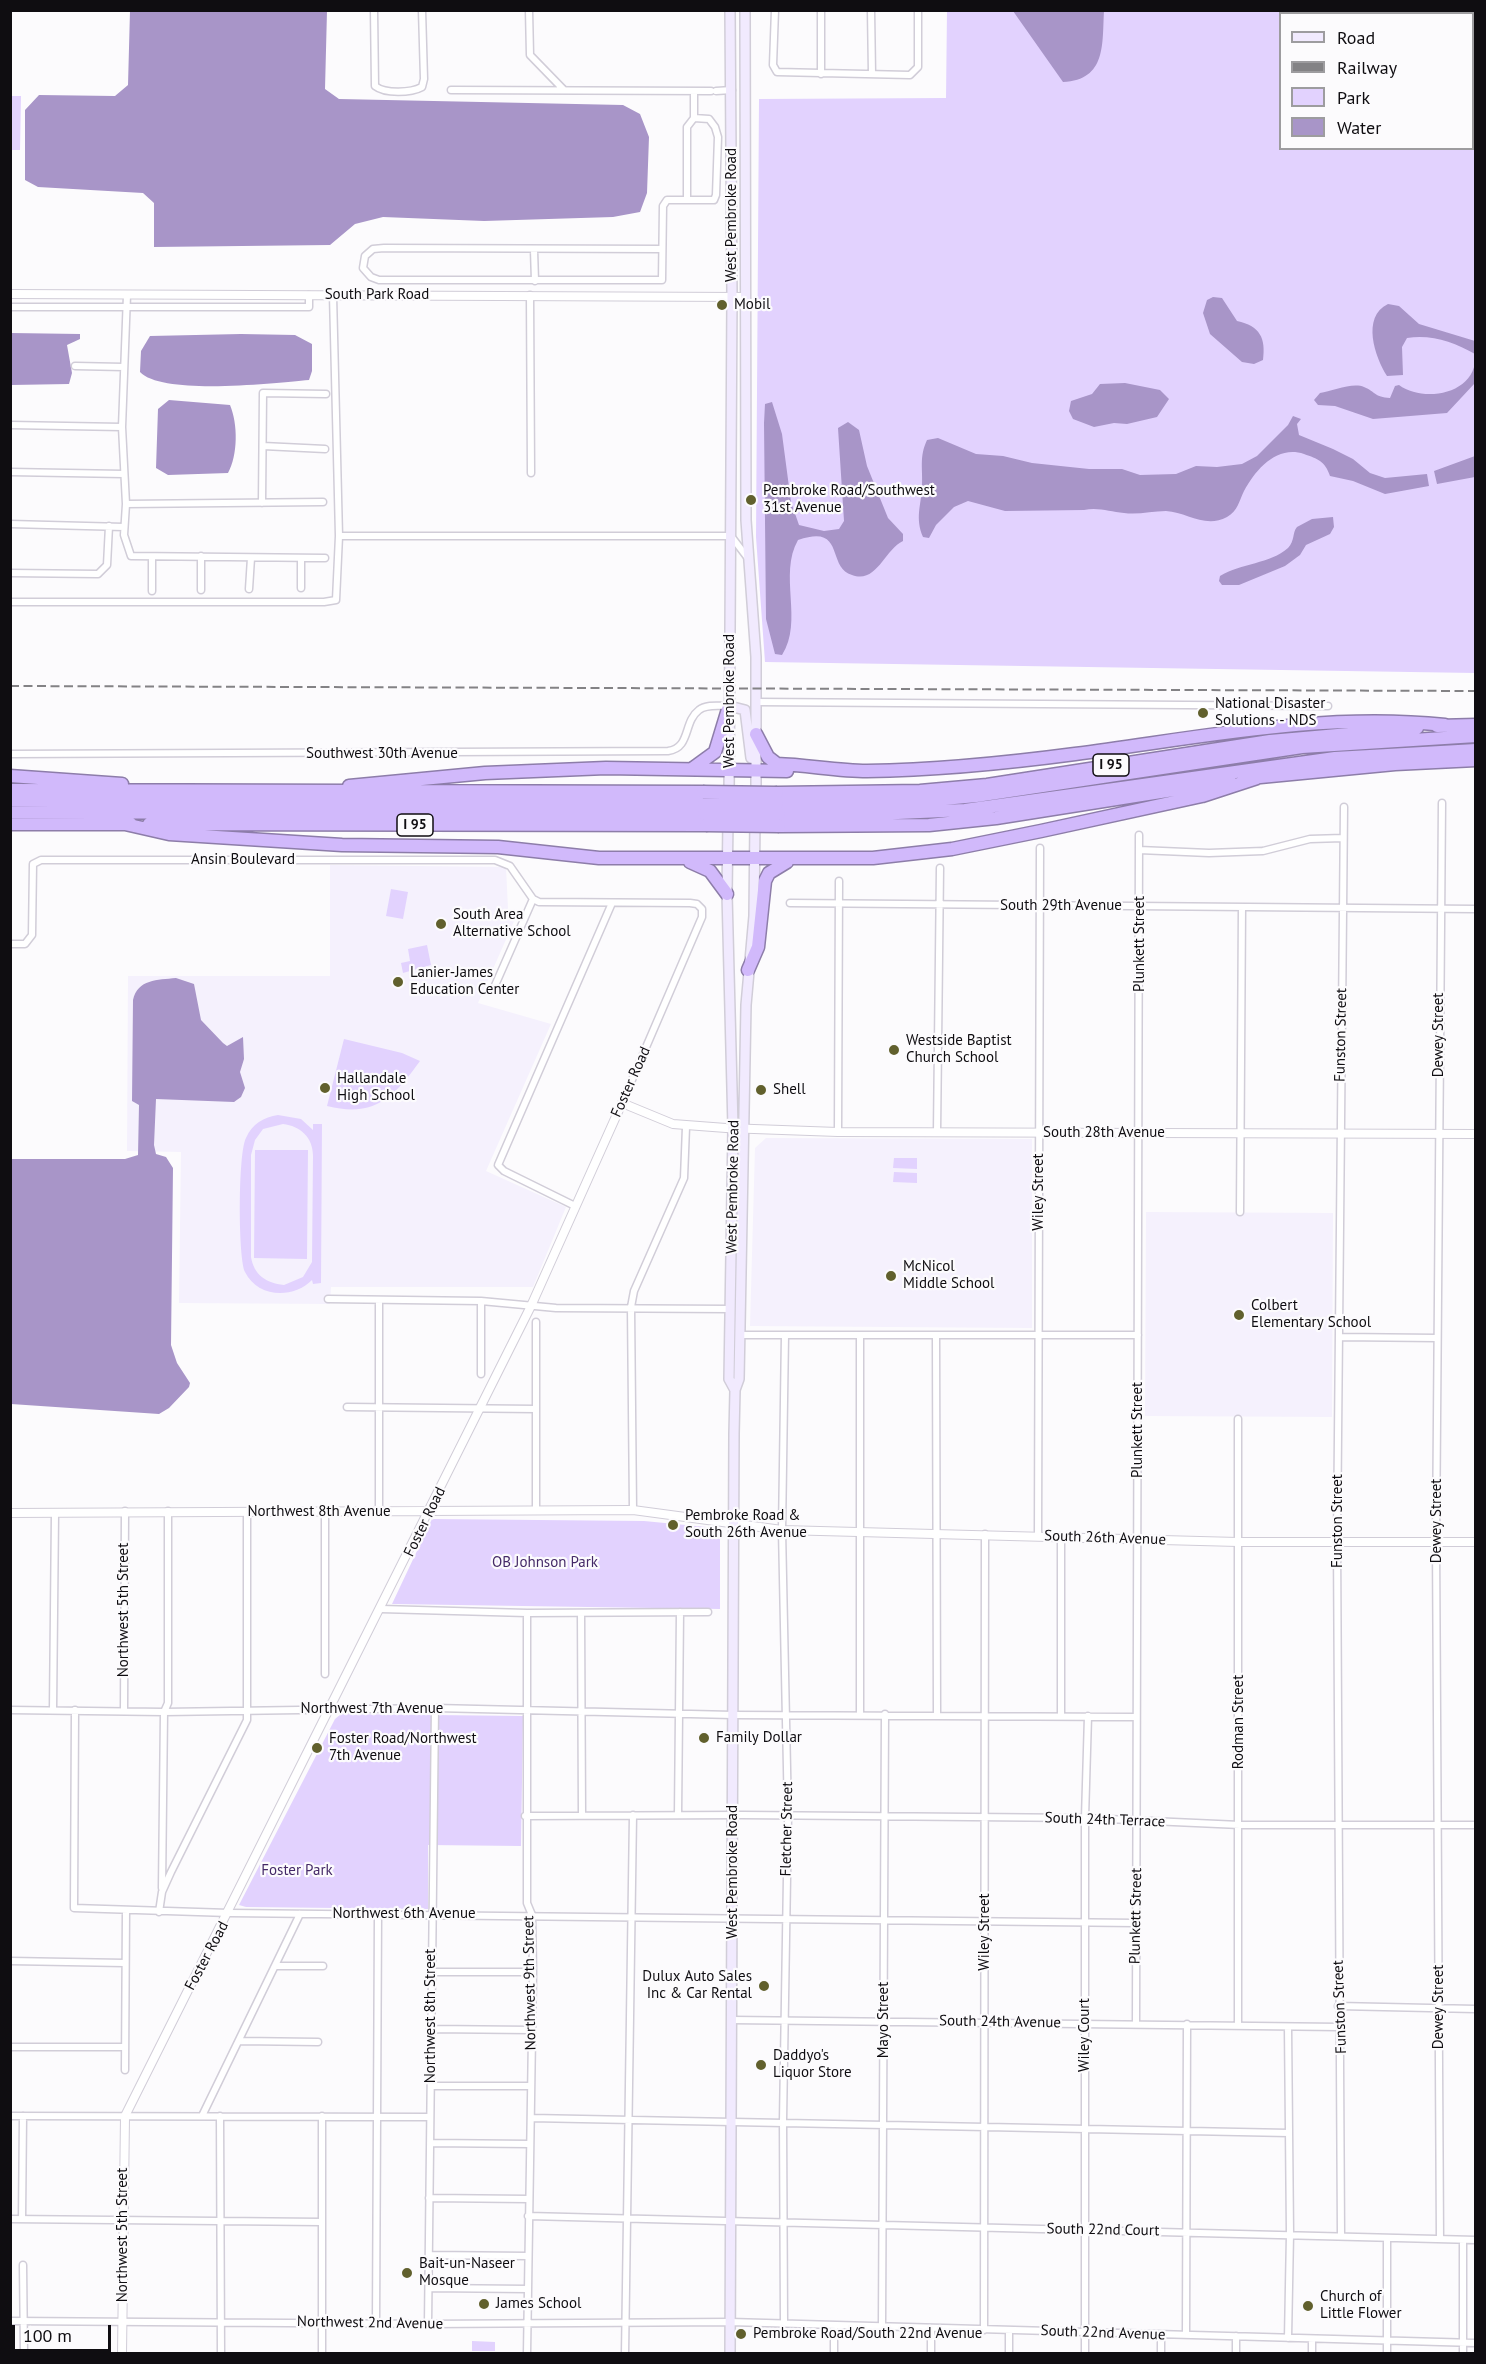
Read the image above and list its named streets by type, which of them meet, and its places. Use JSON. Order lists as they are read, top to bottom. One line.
{"streets":{"highway":["I 95"],"main road":["West Pembroke Road"],"street":["South Park Road","Southwest 30th Avenue","Ansin Boulevard","South 29th Avenue","Plunkett Street","Funston Street","Dewey Street","Foster Road","South 28th Avenue","Wiley Street","Northwest 8th Avenue","South 26th Avenue","Northwest 5th Street","Northwest 7th Avenue","Rodman Street","South 24th Terrace","Fletcher Street","Northwest 6th Avenue","Northwest 9th Street","Northwest 8th Street","Mayo Street","South 24th Avenue","Wiley Court","South 22nd Court","Northwest 2nd Avenue","South 22nd Avenue"]},"crossings":[["West Pembroke Road","South Park Road"],["West Pembroke Road","Southwest 30th Avenue"],["West Pembroke Road","South 28th Avenue"],["West Pembroke Road","Northwest 8th Avenue"],["West Pembroke Road","South 26th Avenue"],["West Pembroke Road","Northwest 7th Avenue"],["West Pembroke Road","South 24th Terrace"],["West Pembroke Road","Northwest 6th Avenue"],["West Pembroke Road","South 24th Avenue"],["West Pembroke Road","South 22nd Court"],["West Pembroke Road","Northwest 2nd Avenue"],["West Pembroke Road","South 22nd Avenue"],["South 29th Avenue","Plunkett Street"],["South 29th Avenue","Funston Street"],["South 29th Avenue","Dewey Street"],["South 29th Avenue","Wiley Street"],["Plunkett Street","South 28th Avenue"],["Plunkett Street","South 26th Avenue"],["Plunkett Street","Northwest 7th Avenue"],["Plunkett Street","South 24th Terrace"],["Plunkett Street","Northwest 6th Avenue"],["Plunkett Street","South 24th Avenue"],["Funston Street","South 28th Avenue"],["Funston Street","South 26th Avenue"],["Funston Street","South 24th Terrace"],["Funston Street","South 24th Avenue"],["Funston Street","South 22nd Court"],["Dewey Street","South 28th Avenue"],["Dewey Street","South 26th Avenue"],["Dewey Street","South 24th Terrace"],["Dewey Street","South 22nd Court"],["Foster Road","South 28th Avenue"],["Foster Road","Northwest 8th Avenue"],["Foster Road","Northwest 5th Street"],["Foster Road","Northwest 7th Avenue"],["Foster Road","Northwest 6th Avenue"],["South 28th Avenue","Wiley Street"],["Wiley Street","South 26th Avenue"],["Wiley Street","Northwest 7th Avenue"],["Wiley Street","South 24th Terrace"],["Wiley Street","Northwest 6th Avenue"],["Wiley Street","South 24th Avenue"],["Wiley Street","South 22nd Court"],["Wiley Street","South 22nd Avenue"],["Northwest 8th Avenue","South 26th Avenue"],["Northwest 8th Avenue","Northwest 5th Street"],["South 26th Avenue","Rodman Street"],["South 26th Avenue","Fletcher Street"],["Northwest 5th Street","Northwest 7th Avenue"],["Northwest 5th Street","Northwest 2nd Avenue"],["Northwest 7th Avenue","Fletcher Street"],["Northwest 7th Avenue","Northwest 6th Avenue"],["Northwest 7th Avenue","Northwest 9th Street"],["Northwest 7th Avenue","Northwest 8th Street"],["Northwest 7th Avenue","Mayo Street"],["Northwest 7th Avenue","Wiley Court"],["Rodman Street","South 24th Terrace"],["Rodman Street","South 24th Avenue"],["South 24th Terrace","Fletcher Street"],["South 24th Terrace","Northwest 9th Street"],["South 24th Terrace","Mayo Street"],["South 24th Terrace","Wiley Court"],["Fletcher Street","Northwest 6th Avenue"],["Fletcher Street","South 24th Avenue"],["Fletcher Street","South 22nd Court"],["Fletcher Street","South 22nd Avenue"],["Northwest 6th Avenue","Northwest 9th Street"],["Northwest 6th Avenue","Northwest 8th Street"],["Northwest 6th Avenue","Mayo Street"],["Northwest 6th Avenue","Wiley Court"],["Northwest 9th Street","South 22nd Court"],["Northwest 9th Street","Northwest 2nd Avenue"],["Northwest 8th Street","Northwest 2nd Avenue"],["Mayo Street","South 24th Avenue"],["Mayo Street","South 22nd Court"],["Mayo Street","South 22nd Avenue"],["South 24th Avenue","Wiley Court"],["Wiley Court","South 22nd Court"],["Wiley Court","South 22nd Avenue"],["Northwest 2nd Avenue","South 22nd Avenue"]],"parks":["OB Johnson Park","Foster Park"],"places":["Mobil","Pembroke Road/Southwest 31st Avenue","National Disaster Solutions - NDS","South Area Alternative School","Lanier-James Education Center","Westside Baptist Church School","Hallandale High School","Shell","McNicol Middle School","Colbert Elementary School","Pembroke Road & South 26th Avenue","Family Dollar","Foster Road/Northwest 7th Avenue","Dulux Auto Sales Inc & Car Rental","Daddyo's Liquor Store","Bait-un-Naseer Mosque","James School","Church of Little Flower","Pembroke Road/South 22nd Avenue"],"legend":["Road","Railway","Park","Water"],"scale_bar":"100 m"}
